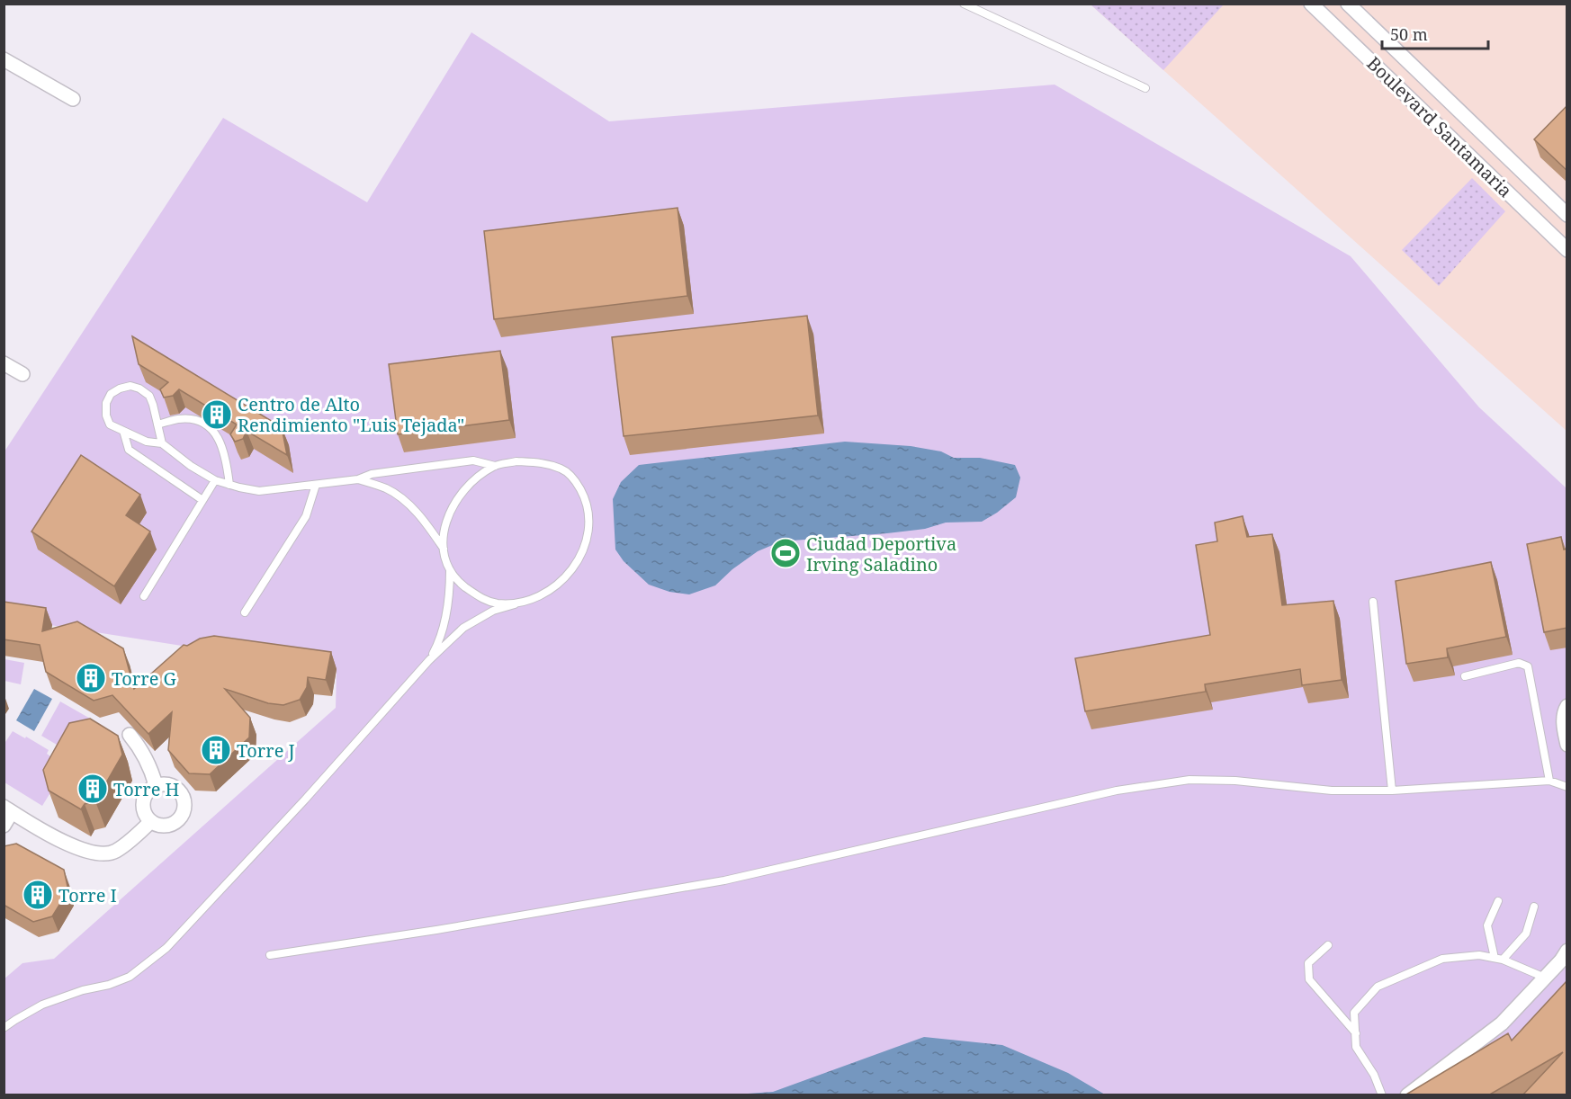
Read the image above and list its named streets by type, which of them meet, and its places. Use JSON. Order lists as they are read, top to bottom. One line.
{"streets":{"street":["Boulevard Santamaria"]},"places":{"building":["Centro de Alto Rendimiento \"Luis Tejada\"","Torre G","Torre J","Torre H","Torre I"],"sports":["Ciudad Deportiva Irving Saladino"]},"scale_bar":"50 m"}
